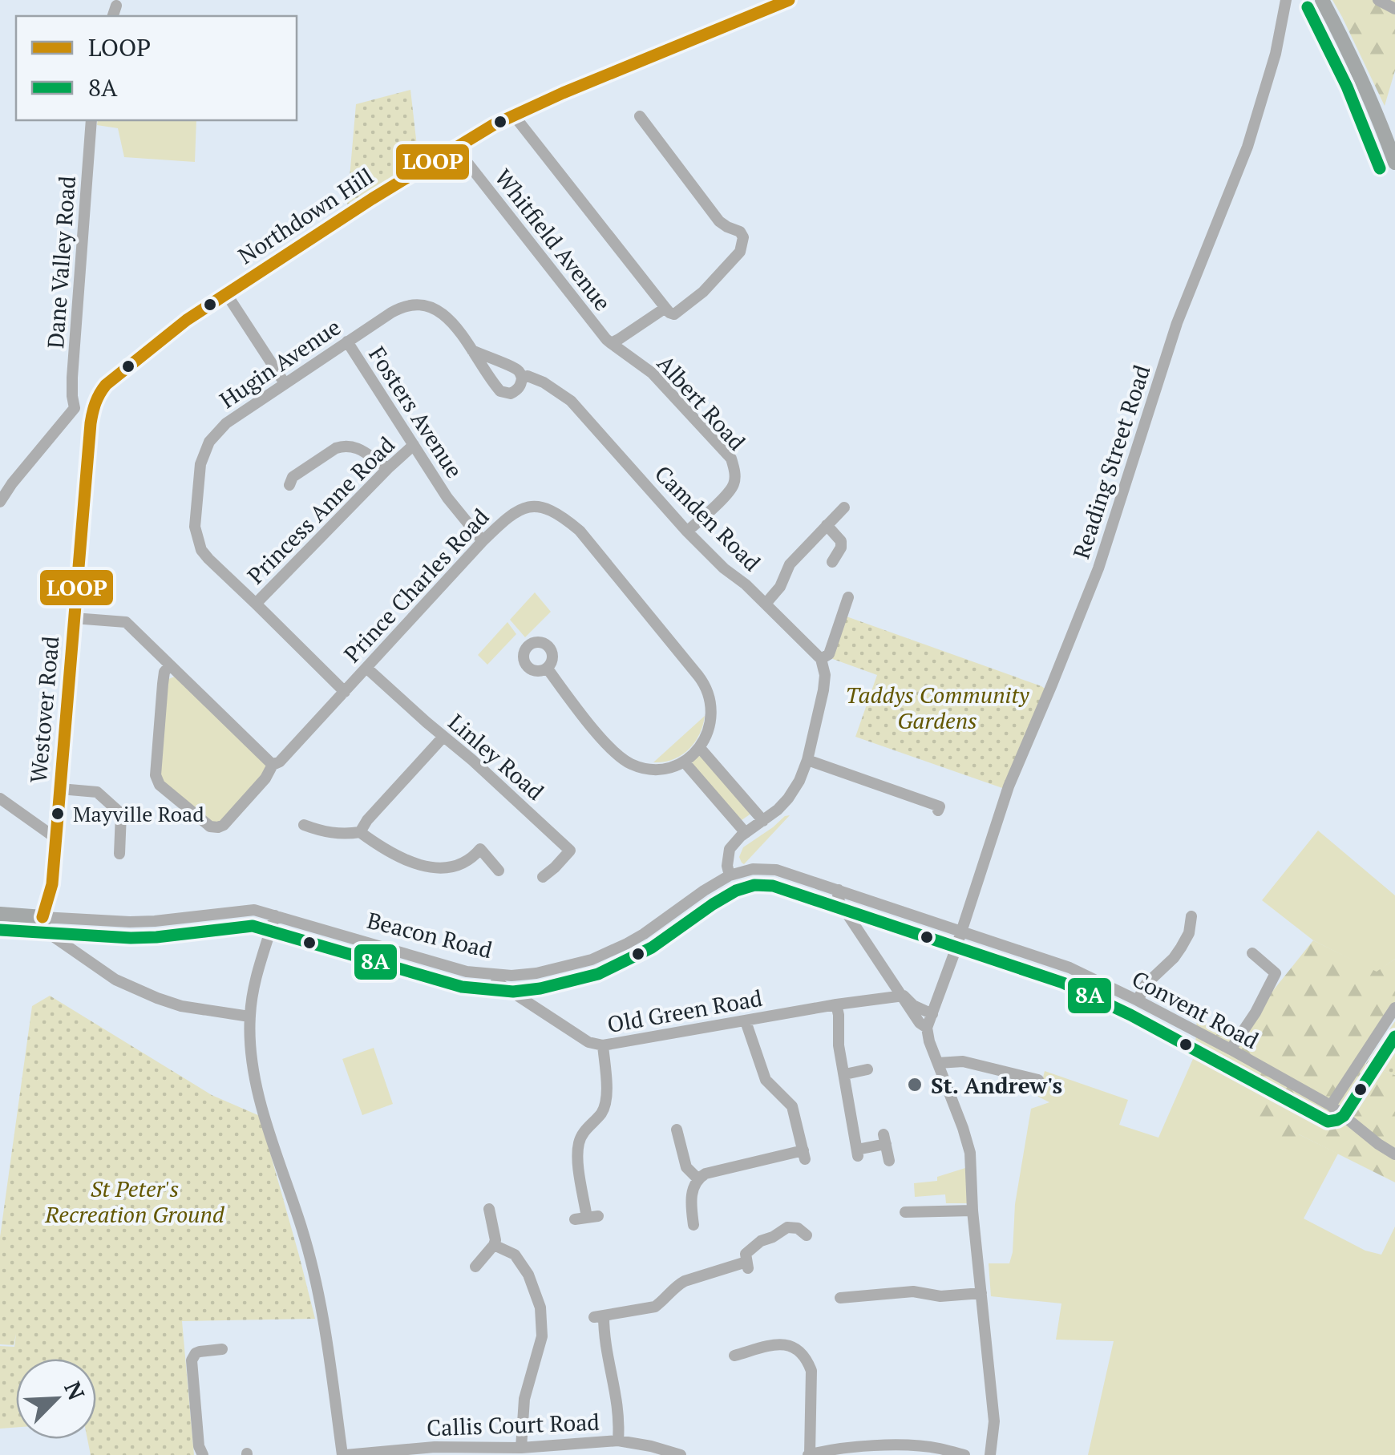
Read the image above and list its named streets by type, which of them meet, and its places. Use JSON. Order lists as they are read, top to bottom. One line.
{"streets":{"main road":["Northdown Hill","Westover Road","Beacon Road"],"street":["Whitfield Avenue","Dane Valley Road","Hugin Avenue","Albert Road","Fosters Avenue","Reading Street Road","Princess Anne Road","Camden Road","Prince Charles Road","Linley Road","Convent Road","Old Green Road","Callis Court Road"]},"crossings":[["Northdown Hill","Whitfield Avenue"],["Northdown Hill","Westover Road"],["Whitfield Avenue","Albert Road"],["Hugin Avenue","Fosters Avenue"],["Hugin Avenue","Princess Anne Road"],["Hugin Avenue","Camden Road"],["Hugin Avenue","Prince Charles Road"],["Albert Road","Camden Road"],["Fosters Avenue","Princess Anne Road"],["Fosters Avenue","Prince Charles Road"],["Reading Street Road","Beacon Road"],["Reading Street Road","Convent Road"],["Prince Charles Road","Linley Road"],["Westover Road","Beacon Road"],["Beacon Road","Convent Road"],["Beacon Road","Old Green Road"]],"parks":["Taddys Community Gardens","St Peter's Recreation Ground"],"places":["Mayville Road","St. Andrew's"],"lines":["transit line LOOP","transit line 8A"],"legend":["LOOP","8A"],"north":"top right"}
